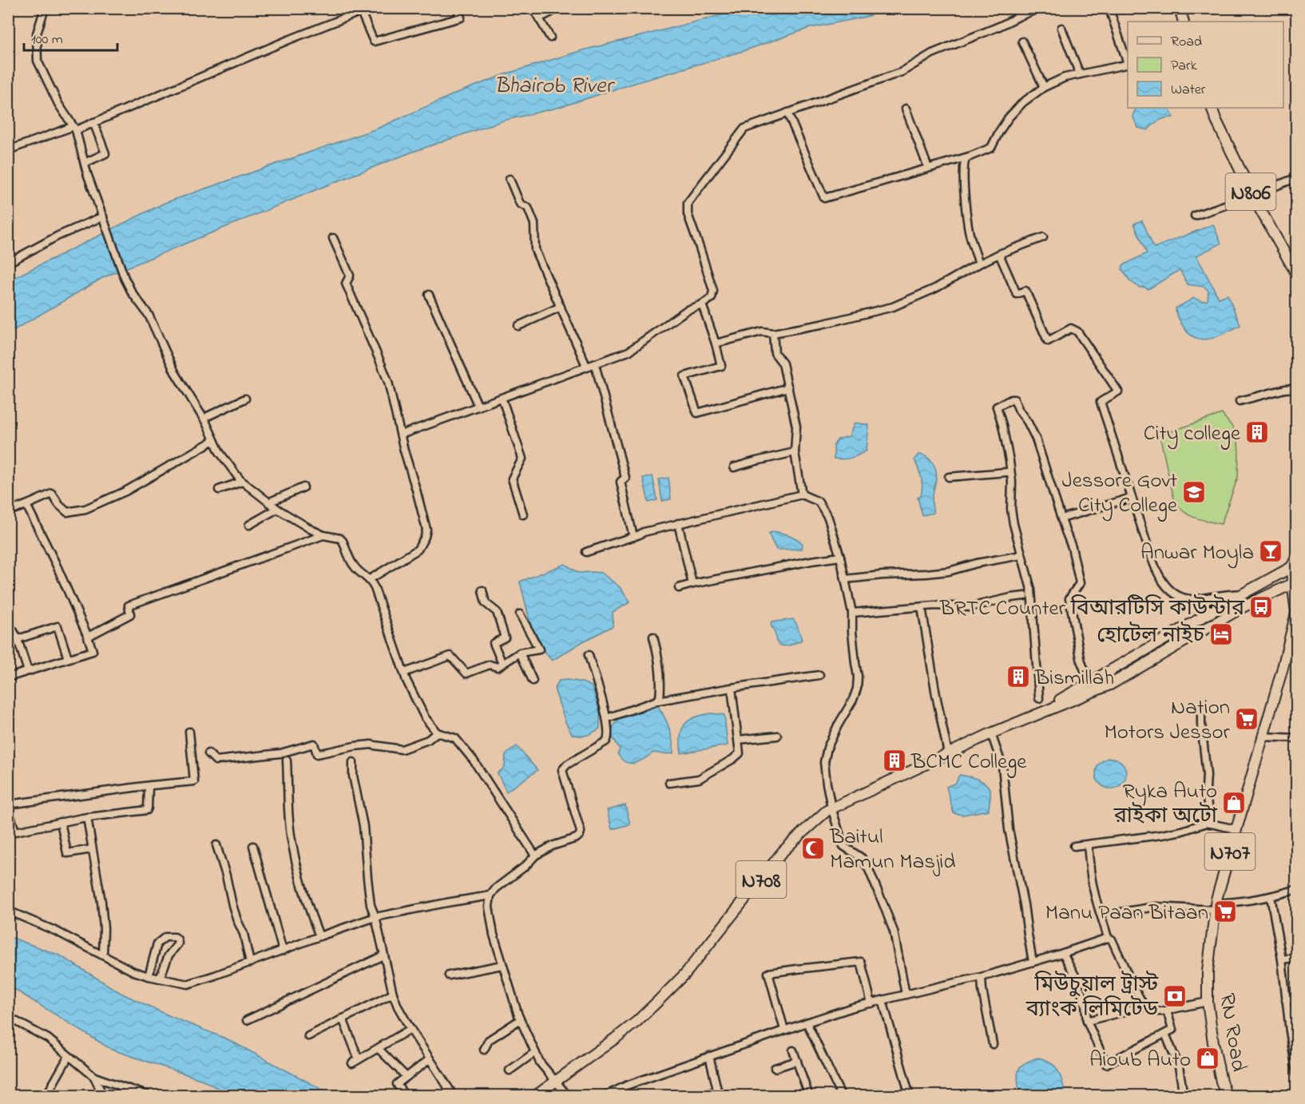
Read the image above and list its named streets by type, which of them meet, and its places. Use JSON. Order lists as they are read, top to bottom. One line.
{"streets":{"highway":["N806","N707","N708","RN Road"]},"crossings":[["N707","N708"],["N707","RN Road"],["N708","RN Road"]],"water":["Bhairob River"],"places":{"building":["City college","Bismillah","BCMC College"],"school or university":["Jessore Govt City College"],"bar":["Anwar Moyla"],"bus stop":["BRTC Counter বিআরটিসি কাউন্টার"],"hotel":["হোটেল নাইচ"],"supermarket":["Nation Motors Jessor","Manu Paan Bitaan"],"shop":["Ryka Auto রাইকা অটো","Aioub Auto"],"mosque":["Baitul Mamun Masjid"],"bank":["মিউচুয়াল ট্রাস্ট ব্যাংক লিমিটেড"]},"legend":["Road","Park","Water"],"scale_bar":"100 m"}
